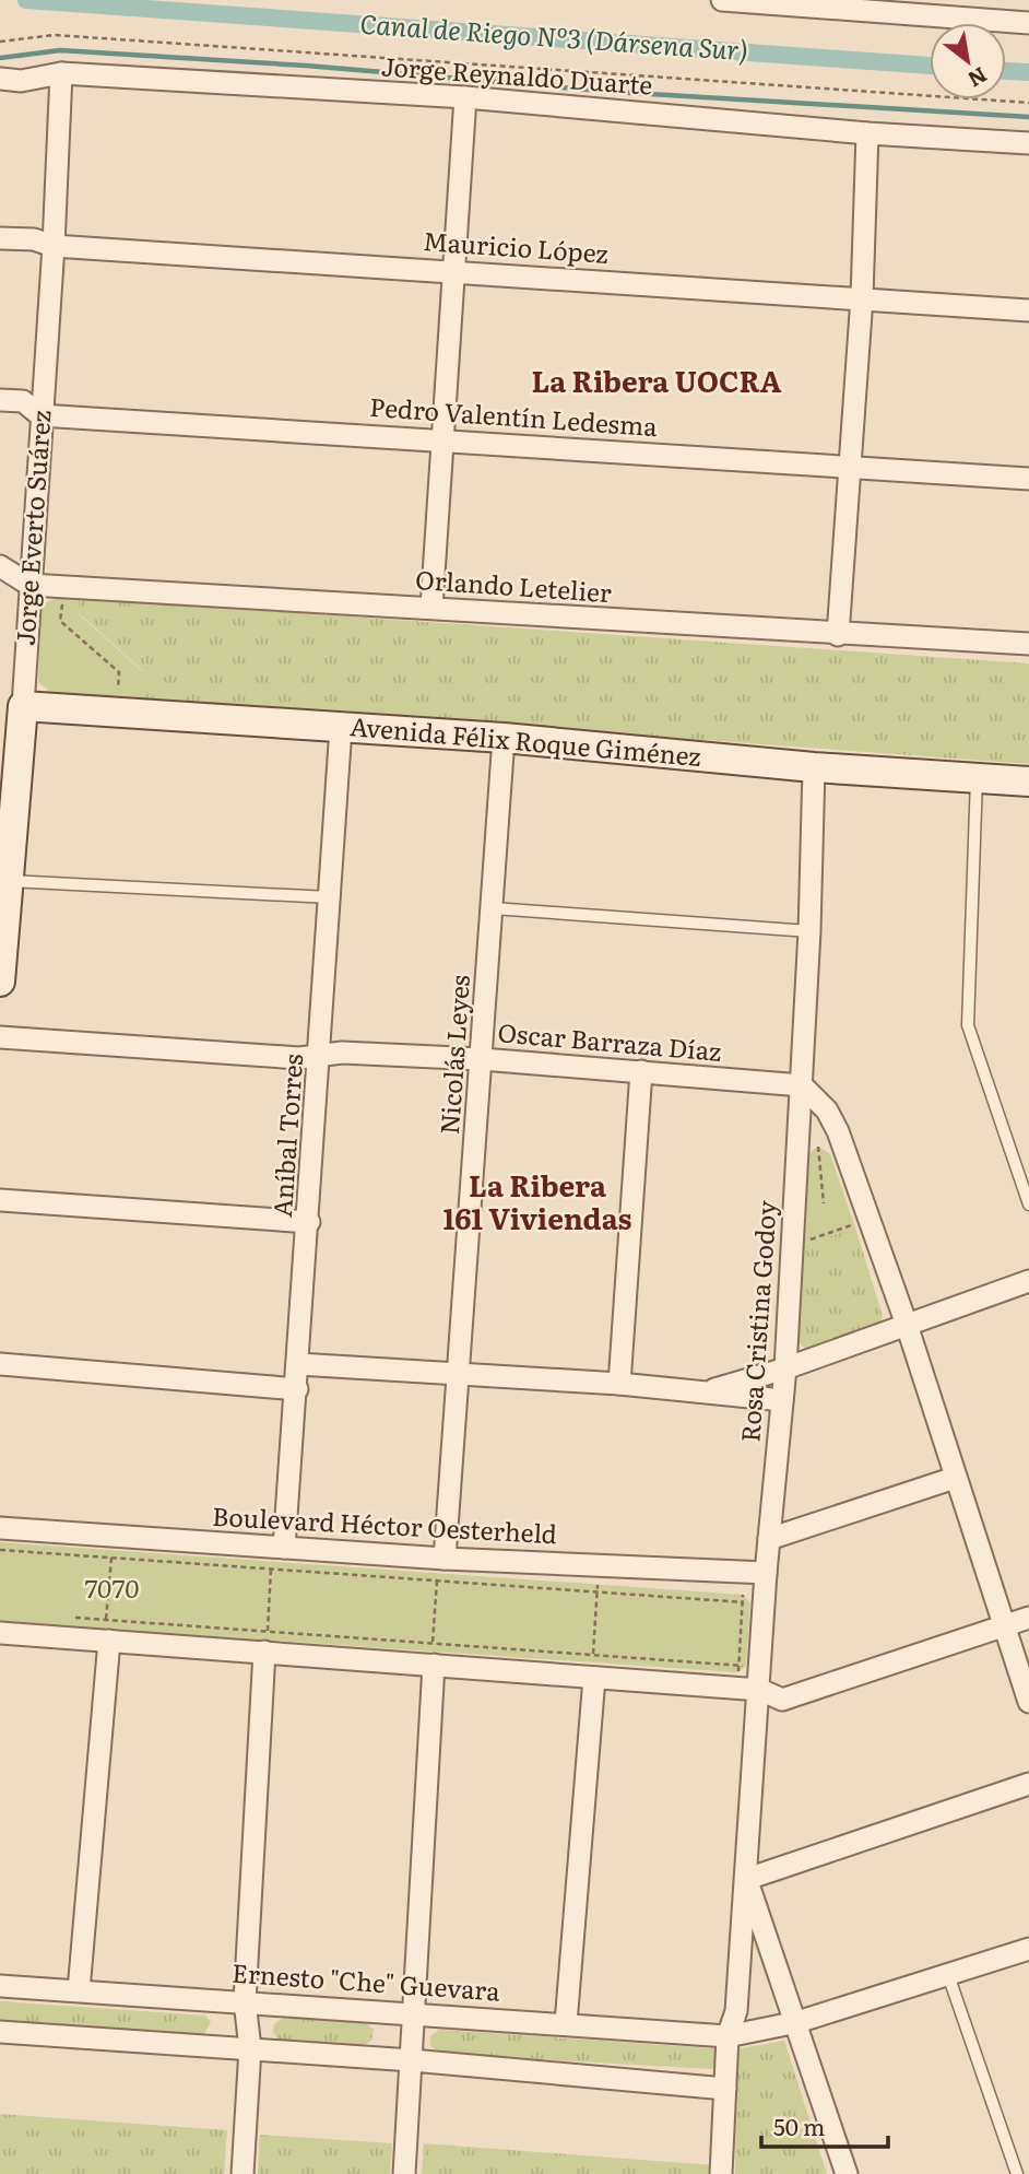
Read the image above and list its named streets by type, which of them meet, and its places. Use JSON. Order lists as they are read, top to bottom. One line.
{"streets":{"street":["Jorge Reynaldo Duarte","Mauricio López","Pedro Valentín Ledesma","Jorge Everto Suárez","Orlando Letelier","Avenida Félix Roque Giménez","Oscar Barraza Díaz","Nicolás Leyes","Aníbal Torres","Rosa Cristina Godoy","Boulevard Héctor Oesterheld","Ernesto \"Che\" Guevara"]},"crossings":[["Jorge Reynaldo Duarte","Jorge Everto Suárez"],["Mauricio López","Jorge Everto Suárez"],["Pedro Valentín Ledesma","Jorge Everto Suárez"],["Jorge Everto Suárez","Orlando Letelier"],["Jorge Everto Suárez","Avenida Félix Roque Giménez"],["Avenida Félix Roque Giménez","Nicolás Leyes"],["Avenida Félix Roque Giménez","Aníbal Torres"],["Avenida Félix Roque Giménez","Rosa Cristina Godoy"],["Oscar Barraza Díaz","Nicolás Leyes"],["Oscar Barraza Díaz","Aníbal Torres"],["Oscar Barraza Díaz","Rosa Cristina Godoy"],["Nicolás Leyes","Boulevard Héctor Oesterheld"],["Aníbal Torres","Boulevard Héctor Oesterheld"],["Rosa Cristina Godoy","Boulevard Héctor Oesterheld"],["Rosa Cristina Godoy","Ernesto \"Che\" Guevara"]],"districts":["La Ribera UOCRA","La Ribera 161 Viviendas"],"water":["Canal de Riego Nº3 (Dársena Sur)"],"parks":["7070"],"scale_bar":"50 m","north":"bottom right"}
